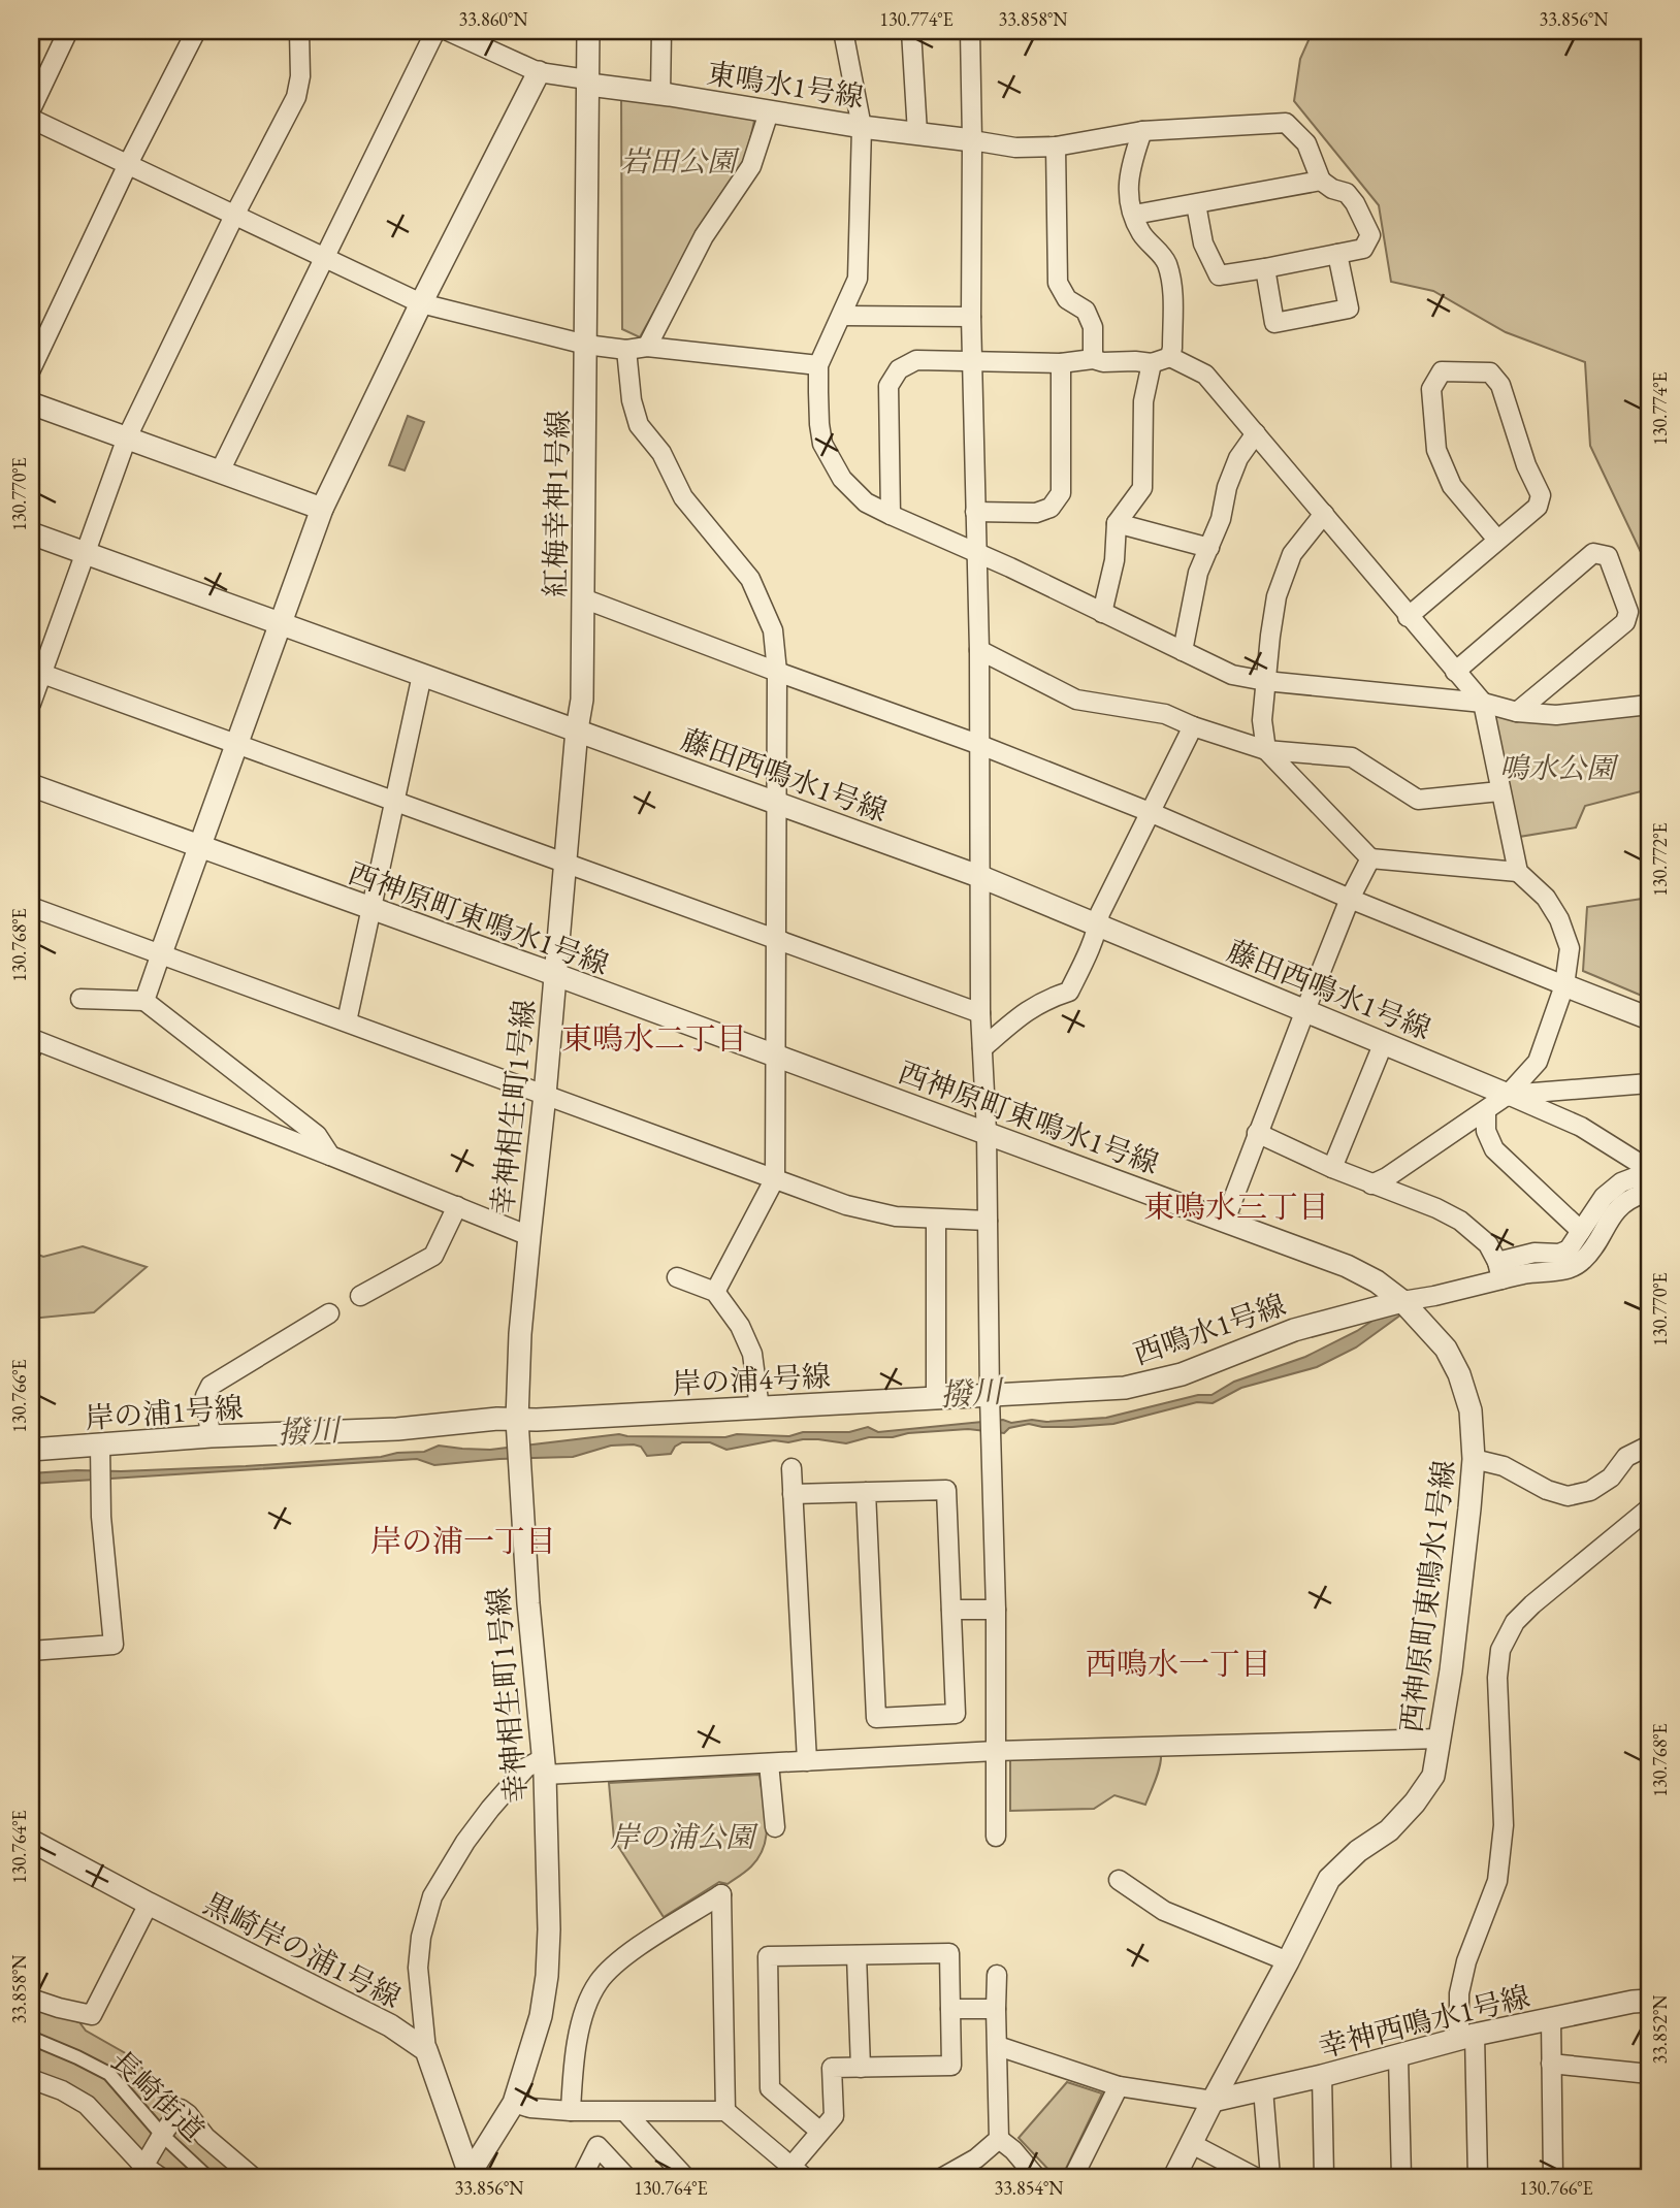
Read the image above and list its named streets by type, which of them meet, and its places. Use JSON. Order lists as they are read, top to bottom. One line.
{"streets":{"street":["東鳴水1号線","紅梅幸神1号線","藤田西鳴水1号線","西神原町東鳴水1号線","幸神相生町1号線","西鳴水1号線","岸の浦4号線","岸の浦1号線","黒崎岸の浦1号線","幸神西鳴水1号線","長崎街道"]},"crossings":[["東鳴水1号線","紅梅幸神1号線"],["紅梅幸神1号線","藤田西鳴水1号線"],["紅梅幸神1号線","西神原町東鳴水1号線"],["紅梅幸神1号線","幸神相生町1号線"],["西神原町東鳴水1号線","幸神相生町1号線"],["西神原町東鳴水1号線","西鳴水1号線"],["西神原町東鳴水1号線","幸神西鳴水1号線"],["幸神相生町1号線","岸の浦4号線"],["幸神相生町1号線","岸の浦1号線"],["西鳴水1号線","岸の浦4号線"],["岸の浦4号線","岸の浦1号線"]],"districts":["東鳴水二丁目","東鳴水三丁目","岸の浦一丁目","西鳴水一丁目"],"water":["撥川"],"parks":["岩田公園","鳴水公園","岸の浦公園"],"coordinates":["33.860°N","130.774°E","33.858°N","33.856°N","130.770°E","130.772°E","130.768°E","130.766°E","130.764°E","33.852°N","33.854°N"]}
